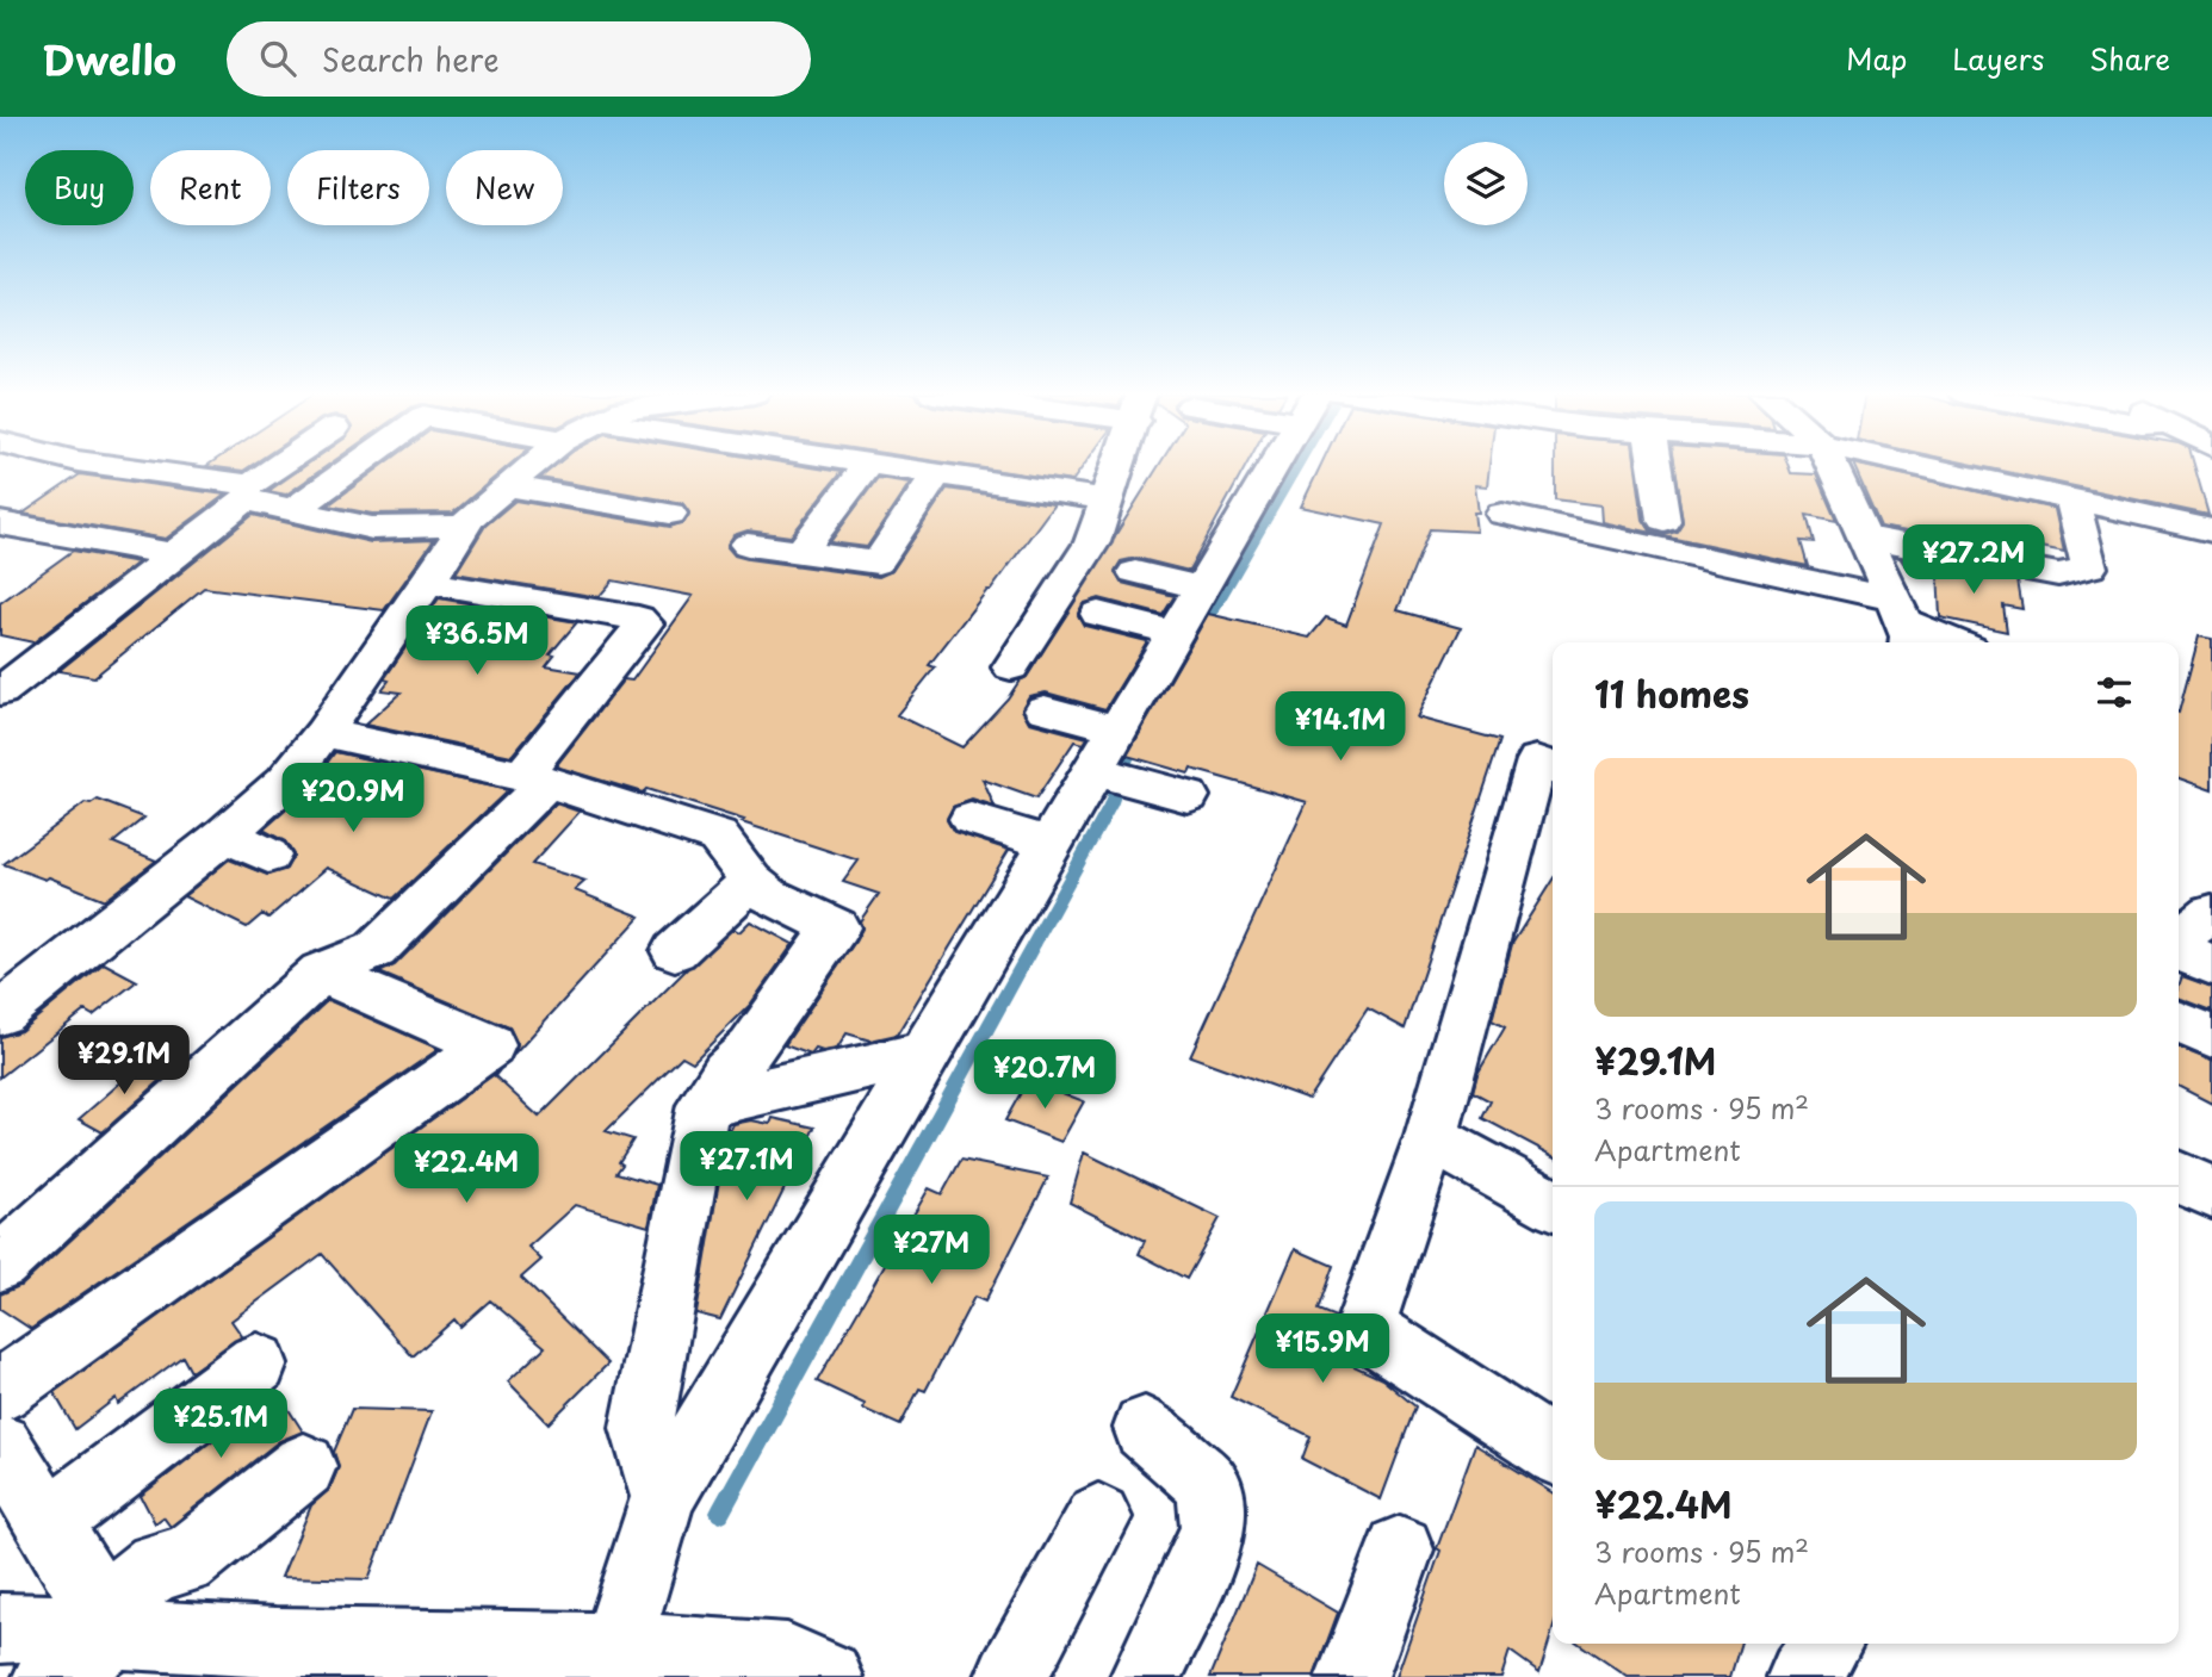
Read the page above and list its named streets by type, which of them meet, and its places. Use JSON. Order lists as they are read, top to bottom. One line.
{"page":{"header":"Dwello","search":"Search here","nav":["Map","Layers","Share"],"chip":["Buy","Rent","Filters","New"],"price":["¥27.2M","¥36.5M","¥14.1M","¥20.9M","¥29.1M","¥20.7M","¥27.1M","¥22.4M","¥27M","¥15.9M","¥25.1M"],"heading":"11 homes","list":[{"name":"¥29.1M","note":"3 rooms · 95 m² · Apartment"},{"name":"¥22.4M","note":"3 rooms · 95 m² · Apartment"}]}}
